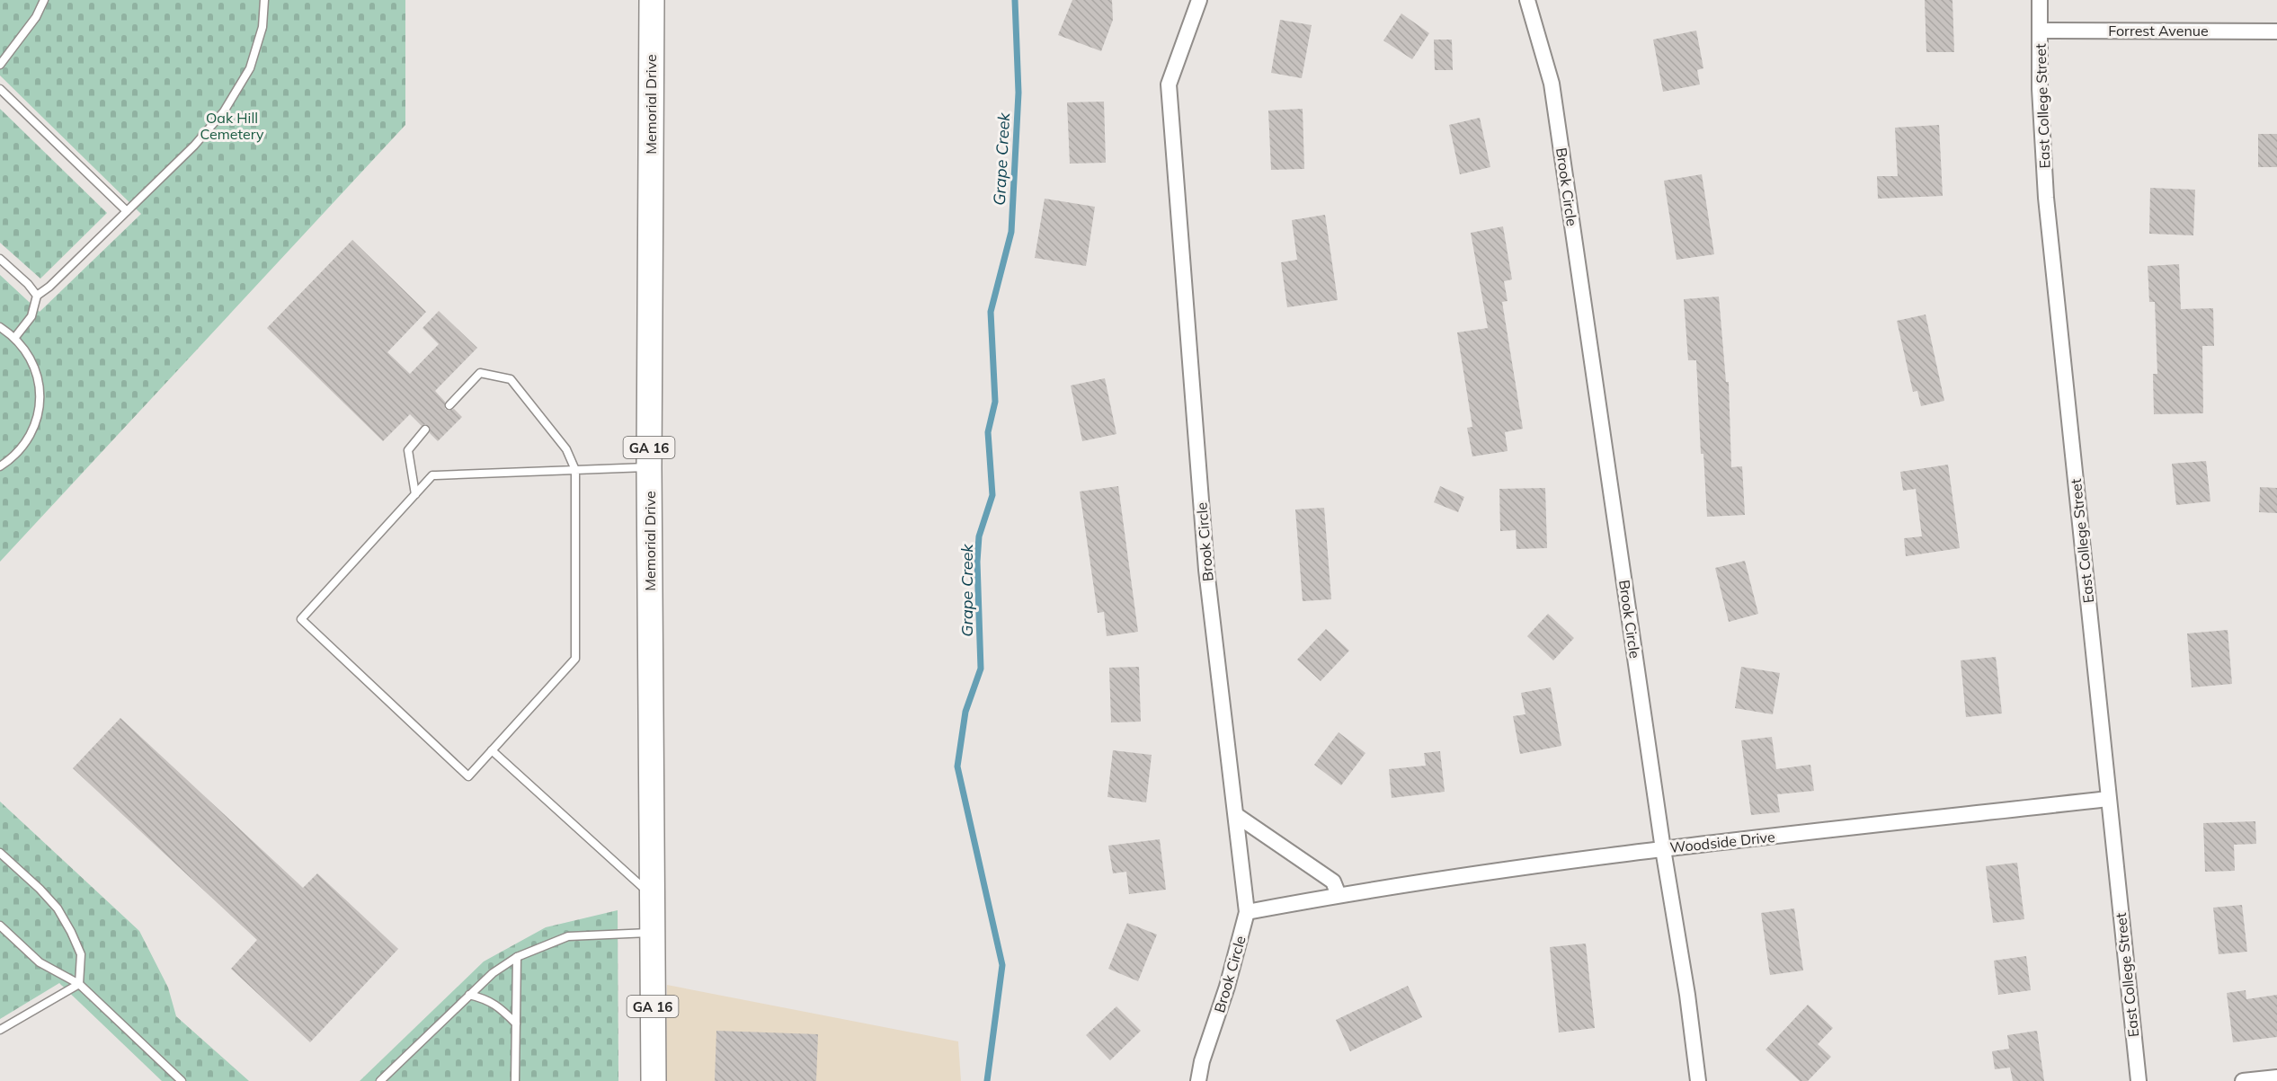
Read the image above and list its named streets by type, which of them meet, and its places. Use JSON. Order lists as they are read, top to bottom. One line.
{"streets":{"main road":["Memorial Drive","GA 16"],"street":["Forrest Avenue","East College Street","Brook Circle","Woodside Drive"]},"crossings":[["Forrest Avenue","East College Street"],["East College Street","Woodside Drive"],["Brook Circle","Woodside Drive"]],"water":["Grape Creek"],"parks":["Oak Hill Cemetery"]}
